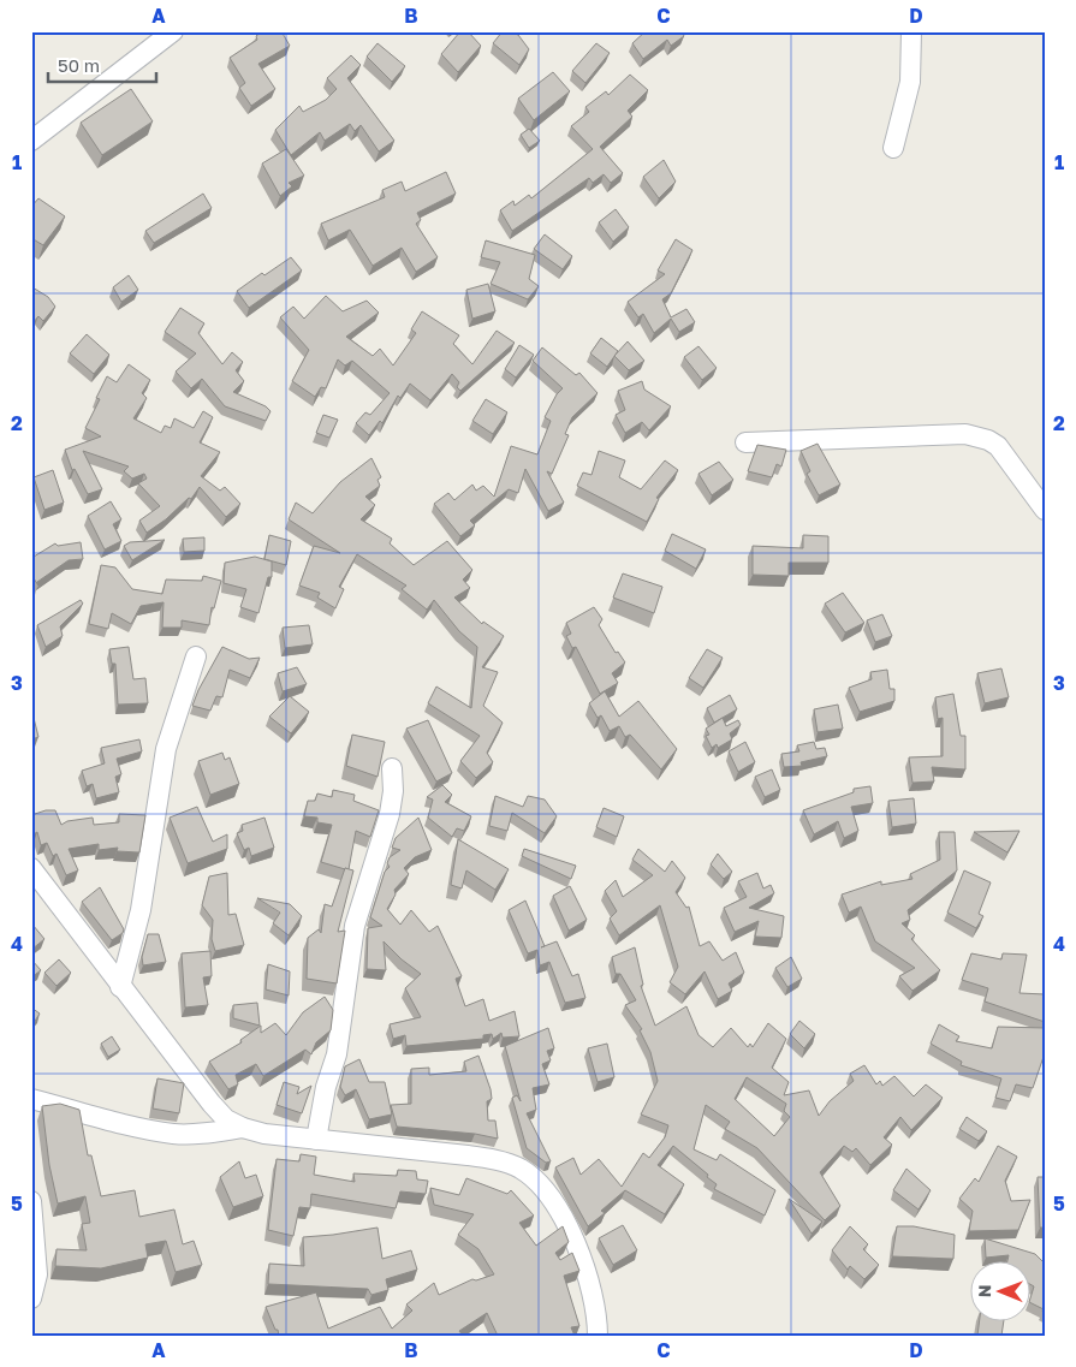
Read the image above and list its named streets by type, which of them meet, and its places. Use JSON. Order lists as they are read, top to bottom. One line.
{"scale_bar":"50 m","north":"left","grid":{"columns":["A","B","C","D"],"rows":["1","2","3","4","5"]}}
